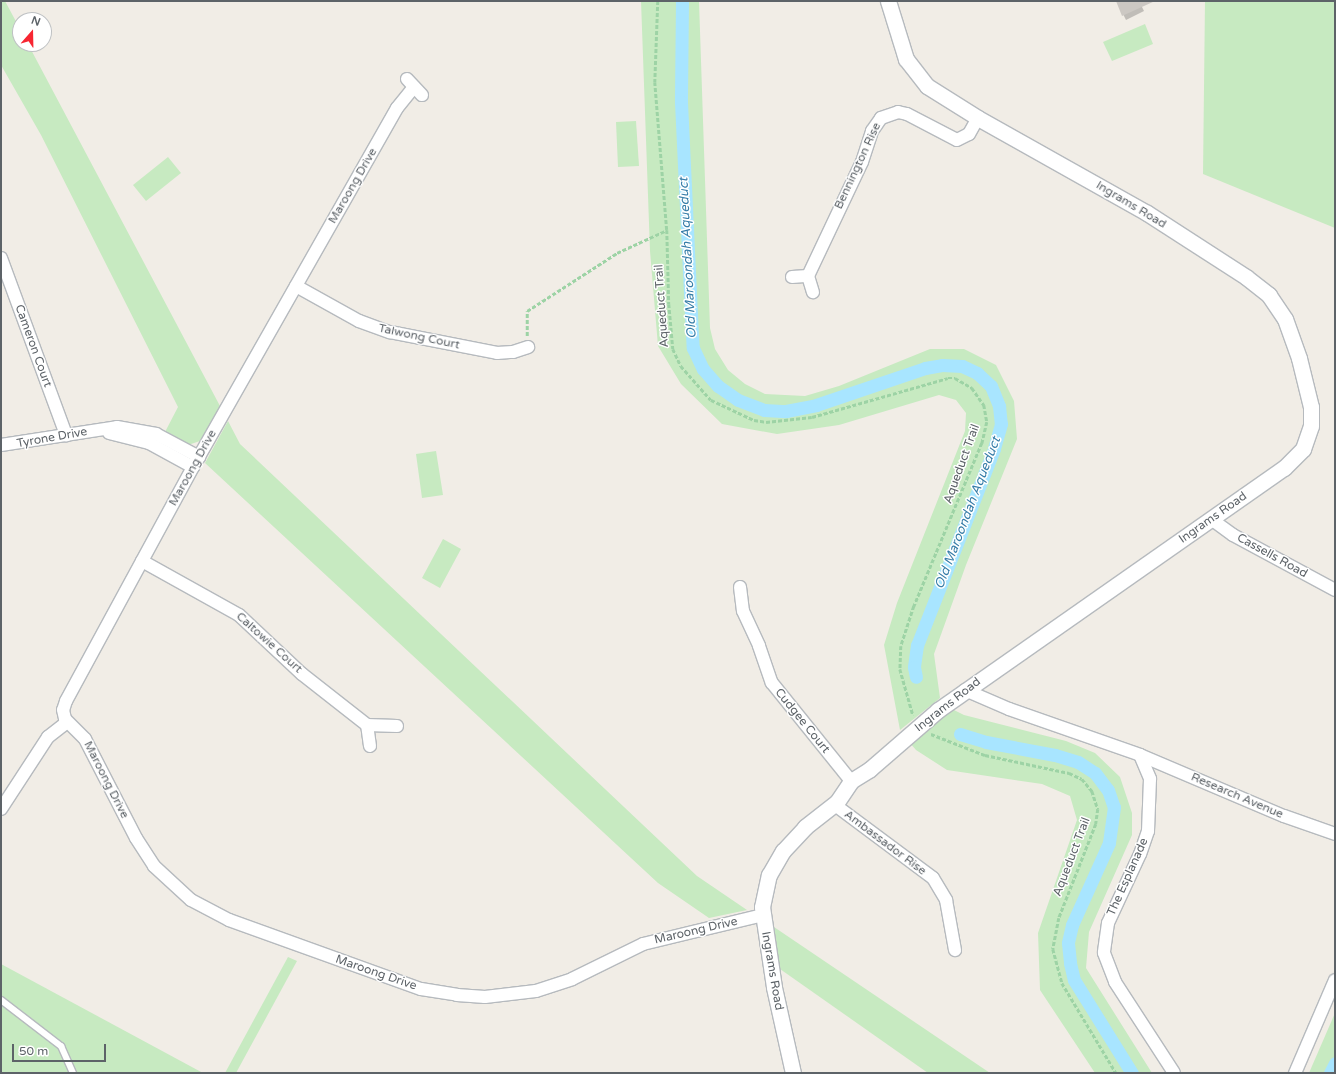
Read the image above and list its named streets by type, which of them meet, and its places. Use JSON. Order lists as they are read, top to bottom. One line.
{"streets":{"street":["Bennington Rise","Maroong Drive","Ingrams Road","Talwong Court","Cameron Court","Tyrone Drive","Cassells Road","Caltowie Court","Cudgee Court","Research Avenue","Ambassador Rise","The Esplanade"],"path":["Aqueduct Trail"]},"crossings":[["Bennington Rise","Ingrams Road"],["Maroong Drive","Ingrams Road"],["Maroong Drive","Talwong Court"],["Maroong Drive","Tyrone Drive"],["Maroong Drive","Caltowie Court"],["Ingrams Road","Aqueduct Trail"],["Ingrams Road","Cassells Road"],["Ingrams Road","Cudgee Court"],["Ingrams Road","Ambassador Rise"],["Cameron Court","Tyrone Drive"],["Research Avenue","The Esplanade"]],"water":["Old Maroondah Aqueduct"],"scale_bar":"50 m","north":"top"}
